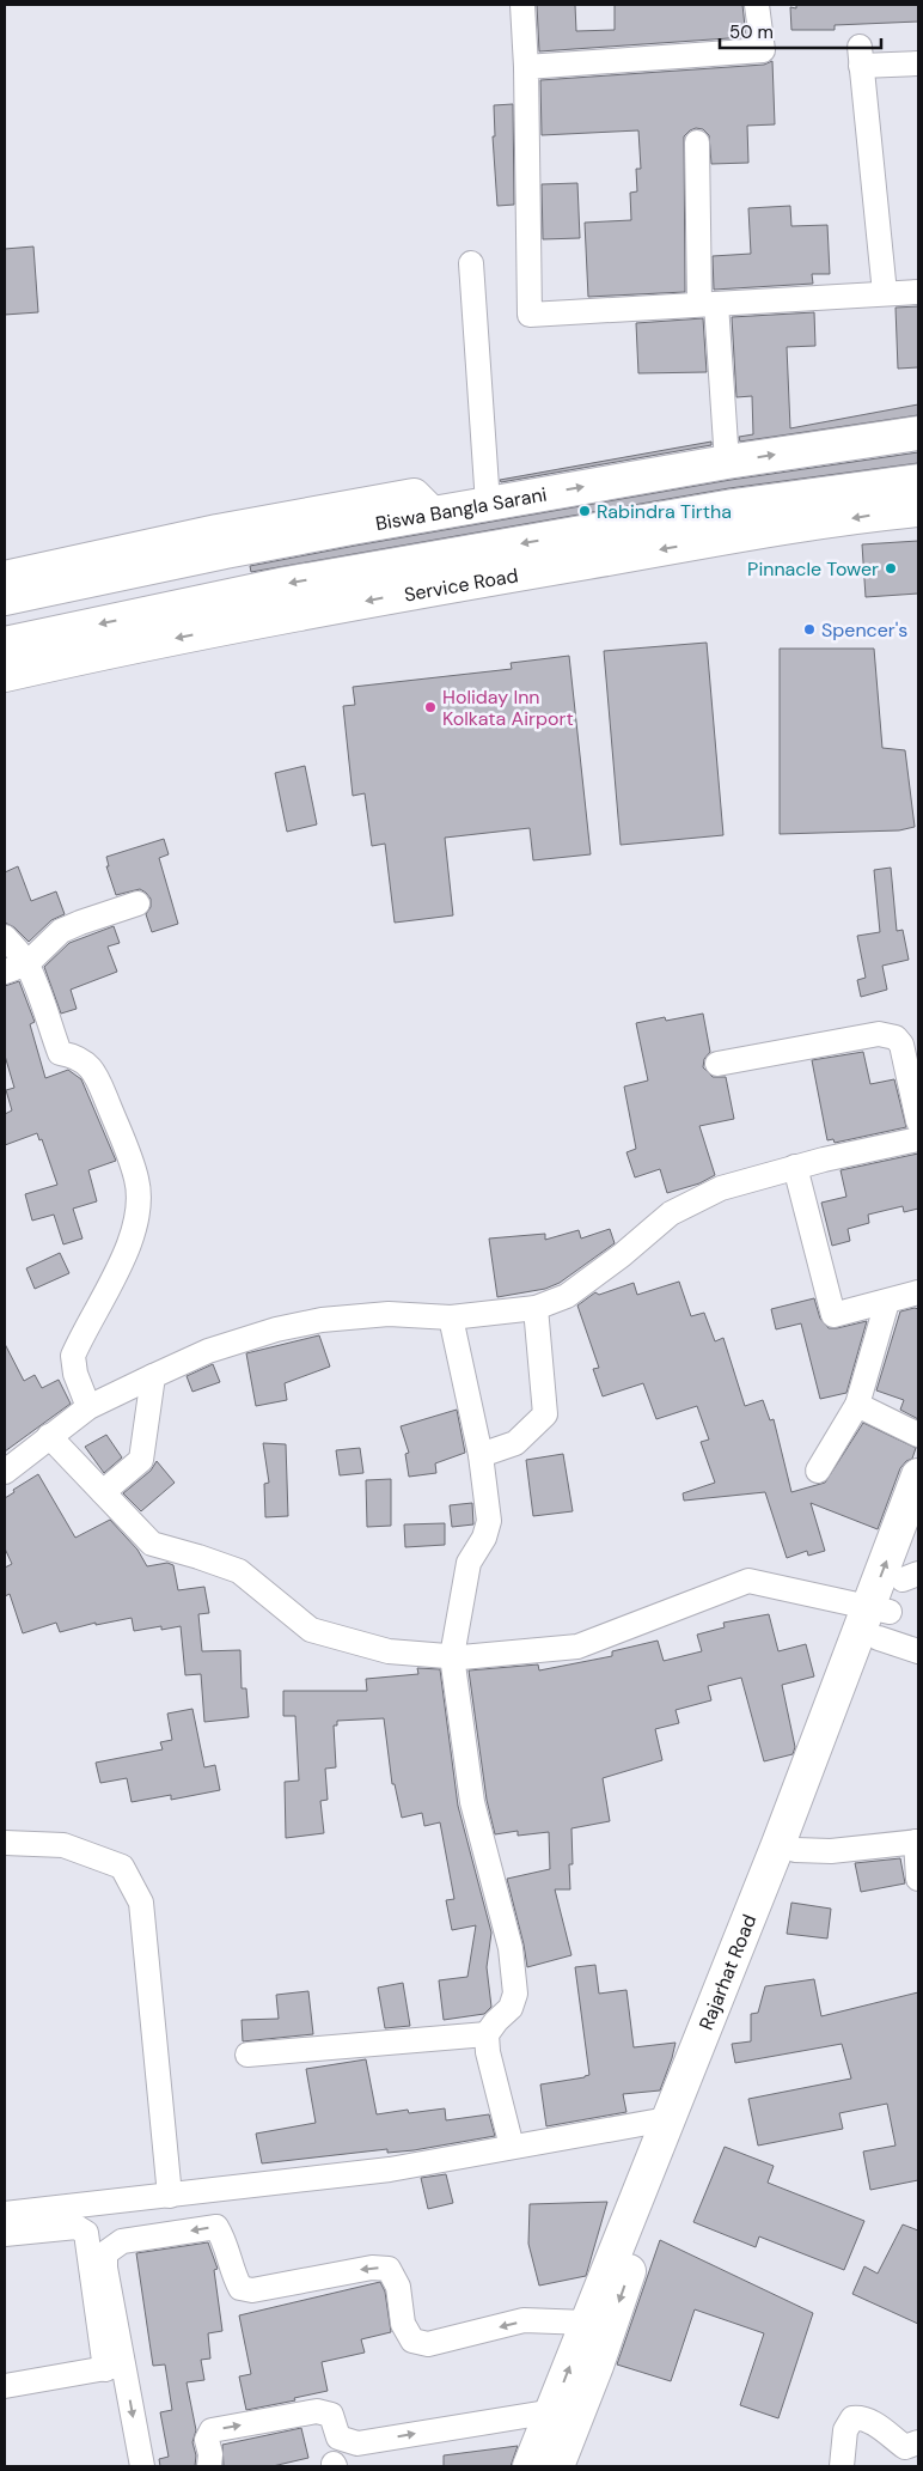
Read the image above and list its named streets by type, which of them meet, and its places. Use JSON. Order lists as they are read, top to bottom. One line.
{"streets":{"main road":["Biswa Bangla Sarani","Service Road","Rajarhat Road"]},"places":["Rabindra Tirtha","Pinnacle Tower","Spencer's","Holiday Inn Kolkata Airport"],"scale_bar":"50 m"}
